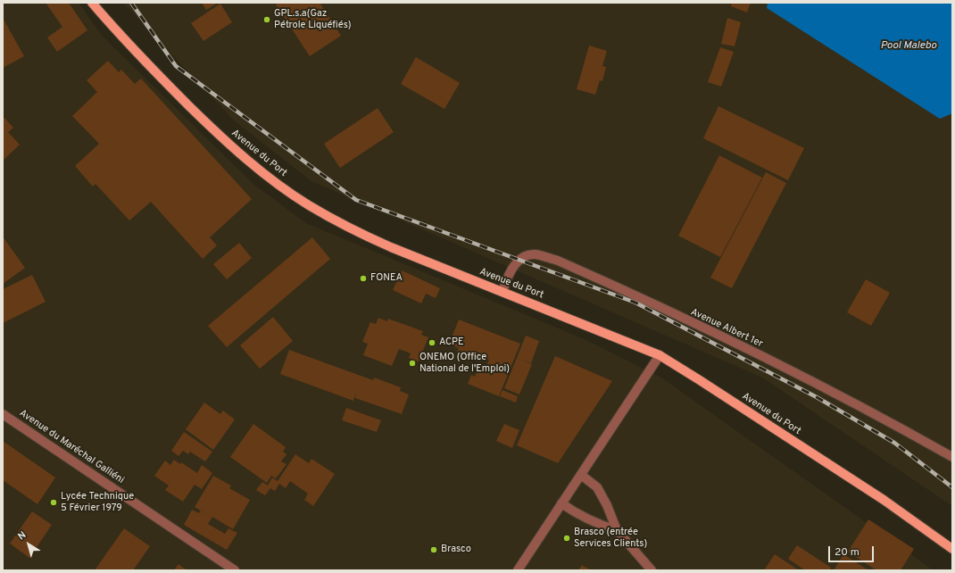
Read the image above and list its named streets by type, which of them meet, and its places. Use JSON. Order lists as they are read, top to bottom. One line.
{"streets":{"main road":["Avenue du Port"],"street":["Avenue Albert 1er","Avenue du Maréchal Galliéni"]},"crossings":[["Avenue du Port","Avenue Albert 1er"]],"water":["Pool Malebo"],"places":["GPL.s.a(Gaz Pétrole Liquéfiés)","FONEA","ACPE","ONEMO (Office National de l'Emploi)","Lycée Technique 5 Février 1979","Brasco (entrée Services Clients)","Brasco"],"scale_bar":"20 m","north":"top left"}
